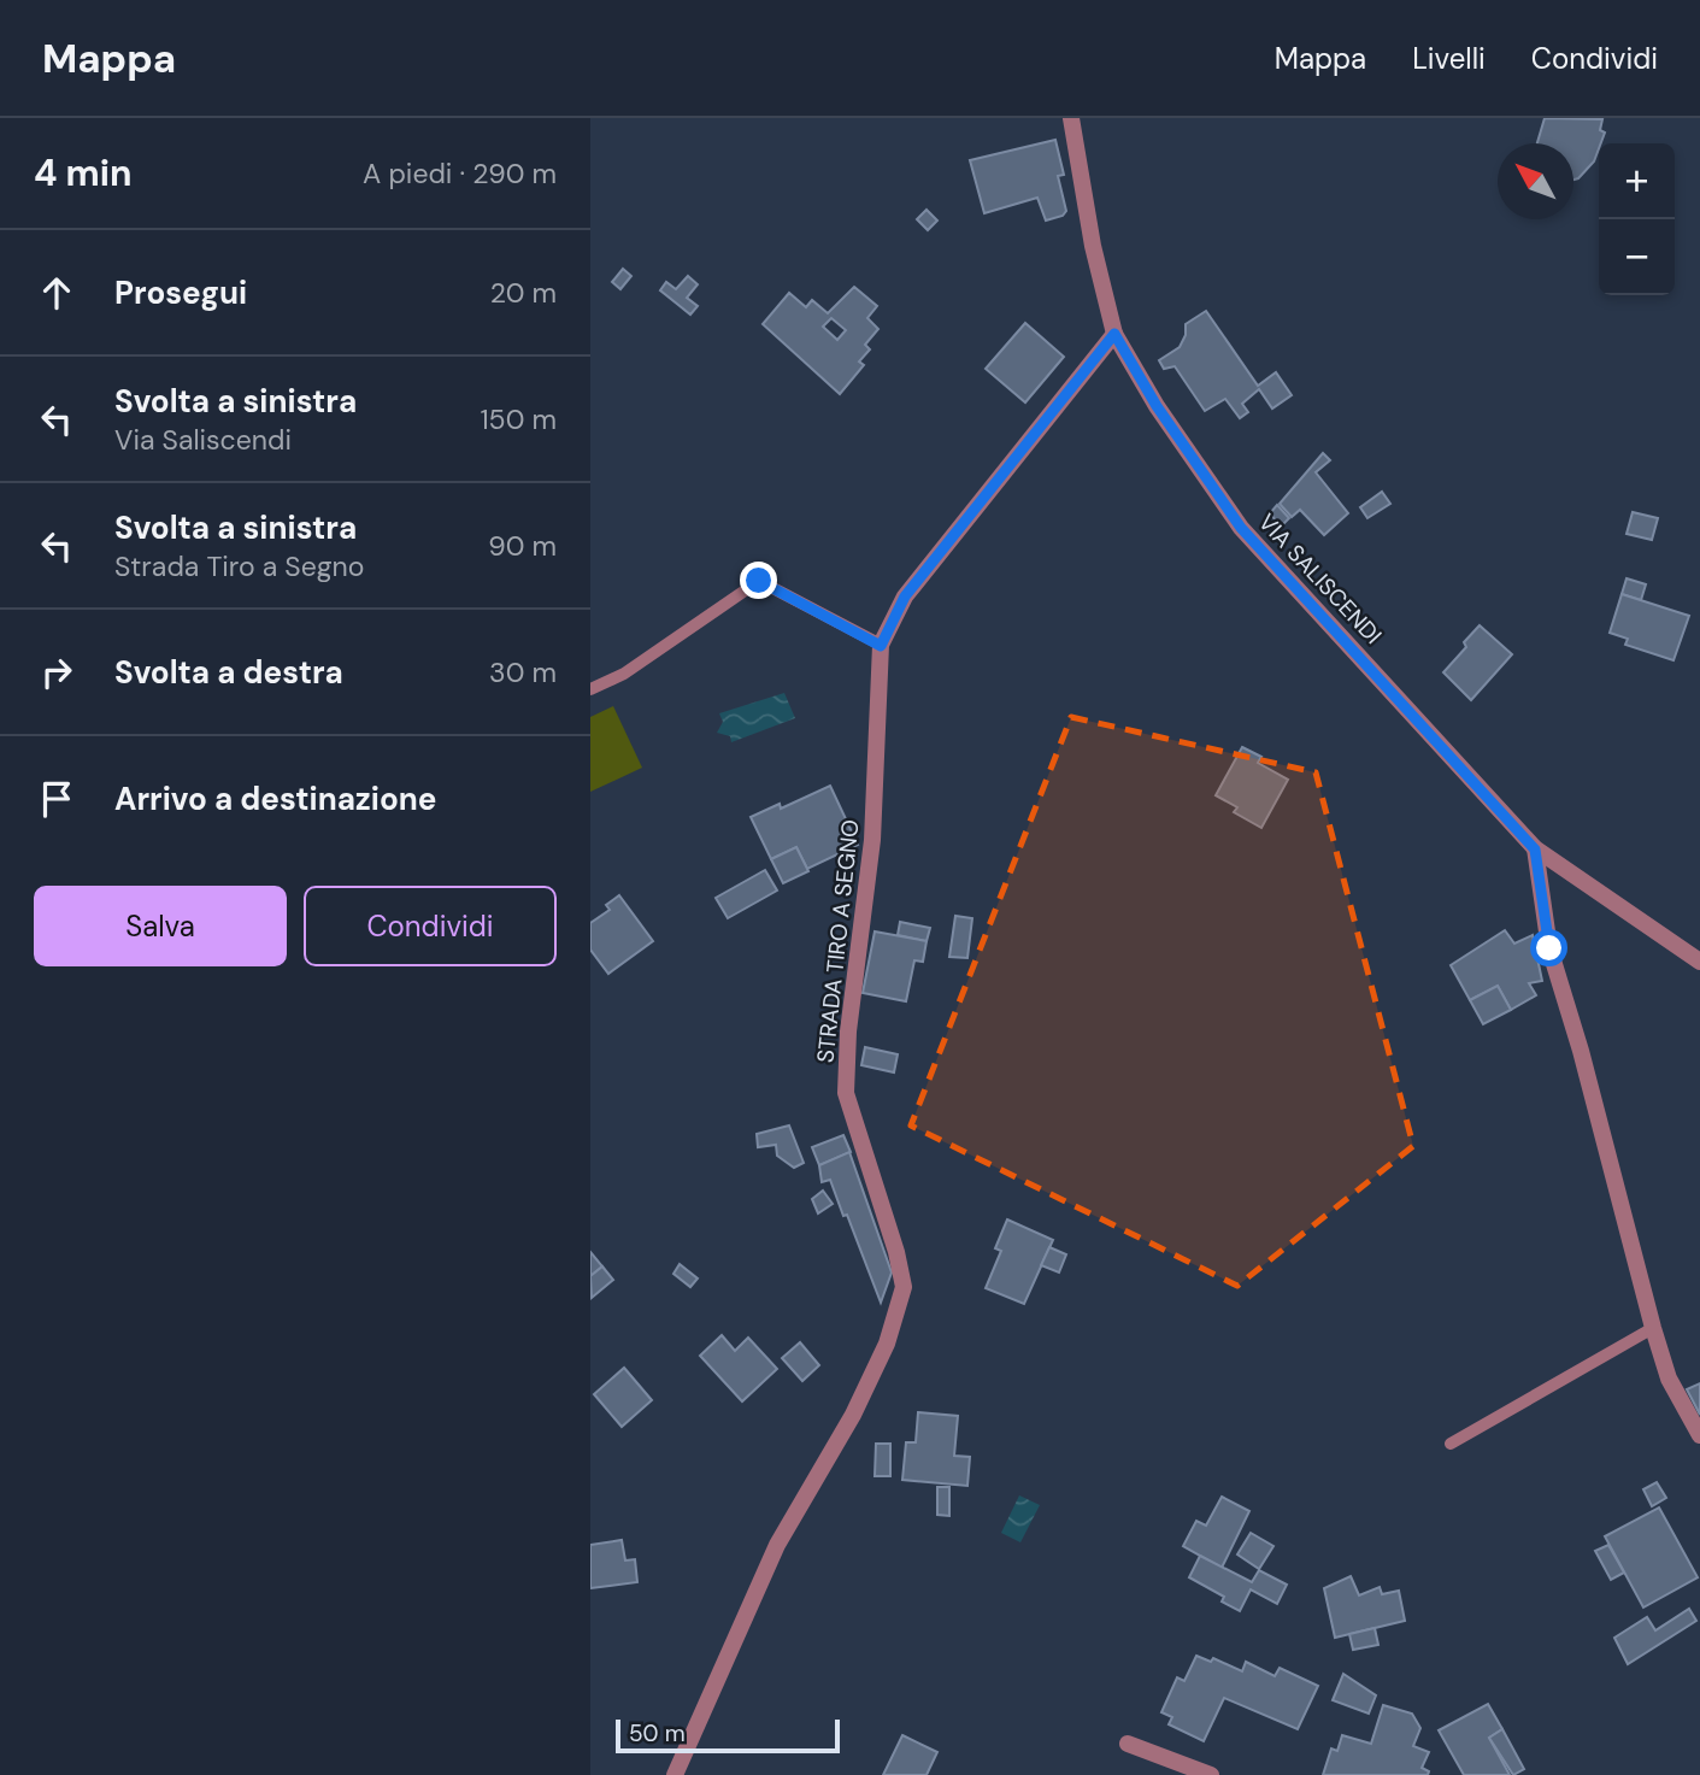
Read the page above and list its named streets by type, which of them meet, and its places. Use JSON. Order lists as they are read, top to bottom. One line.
{"streets":{"street":["VIA SALISCENDI","STRADA TIRO A SEGNO"]},"crossings":[["VIA SALISCENDI","STRADA TIRO A SEGNO"]],"scale_bar":"50 m","north":"top left","page":{"header":"Mappa","nav":["Mappa","Livelli","Condividi"],"heading":["4 min","A piedi · 290 m"],"map_buttons":["+","−"],"list":[["Prosegui","20 m"],["Svolta a sinistra","Via Saliscendi","150 m"],["Svolta a sinistra","Strada Tiro a Segno","90 m"],["Svolta a destra","30 m"],"Arrivo a destinazione"],"buttons":["Salva","Condividi"],"scale":"50 m"}}
